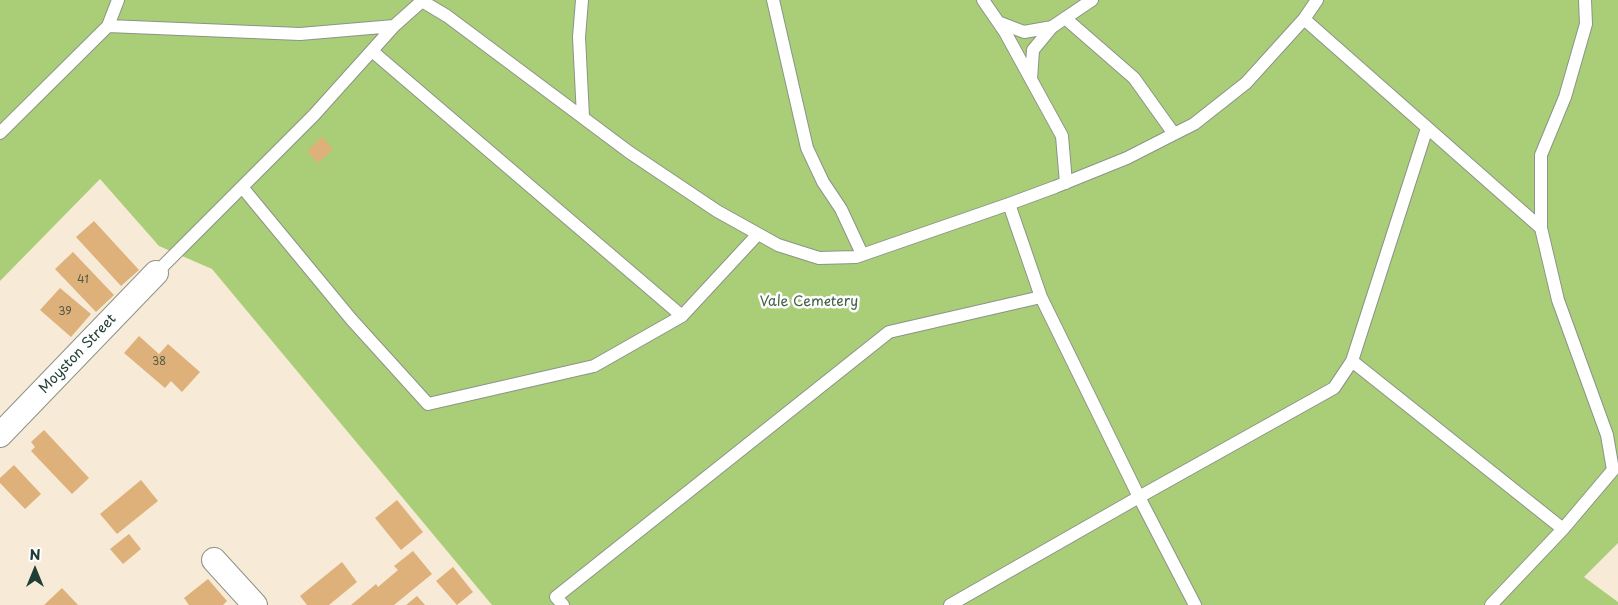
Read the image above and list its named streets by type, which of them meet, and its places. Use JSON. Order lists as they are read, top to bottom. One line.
{"streets":{"street":["Moyston Street"]},"parks":["Vale Cemetery"],"house_numbers":["41","39","38"],"north":"top"}
